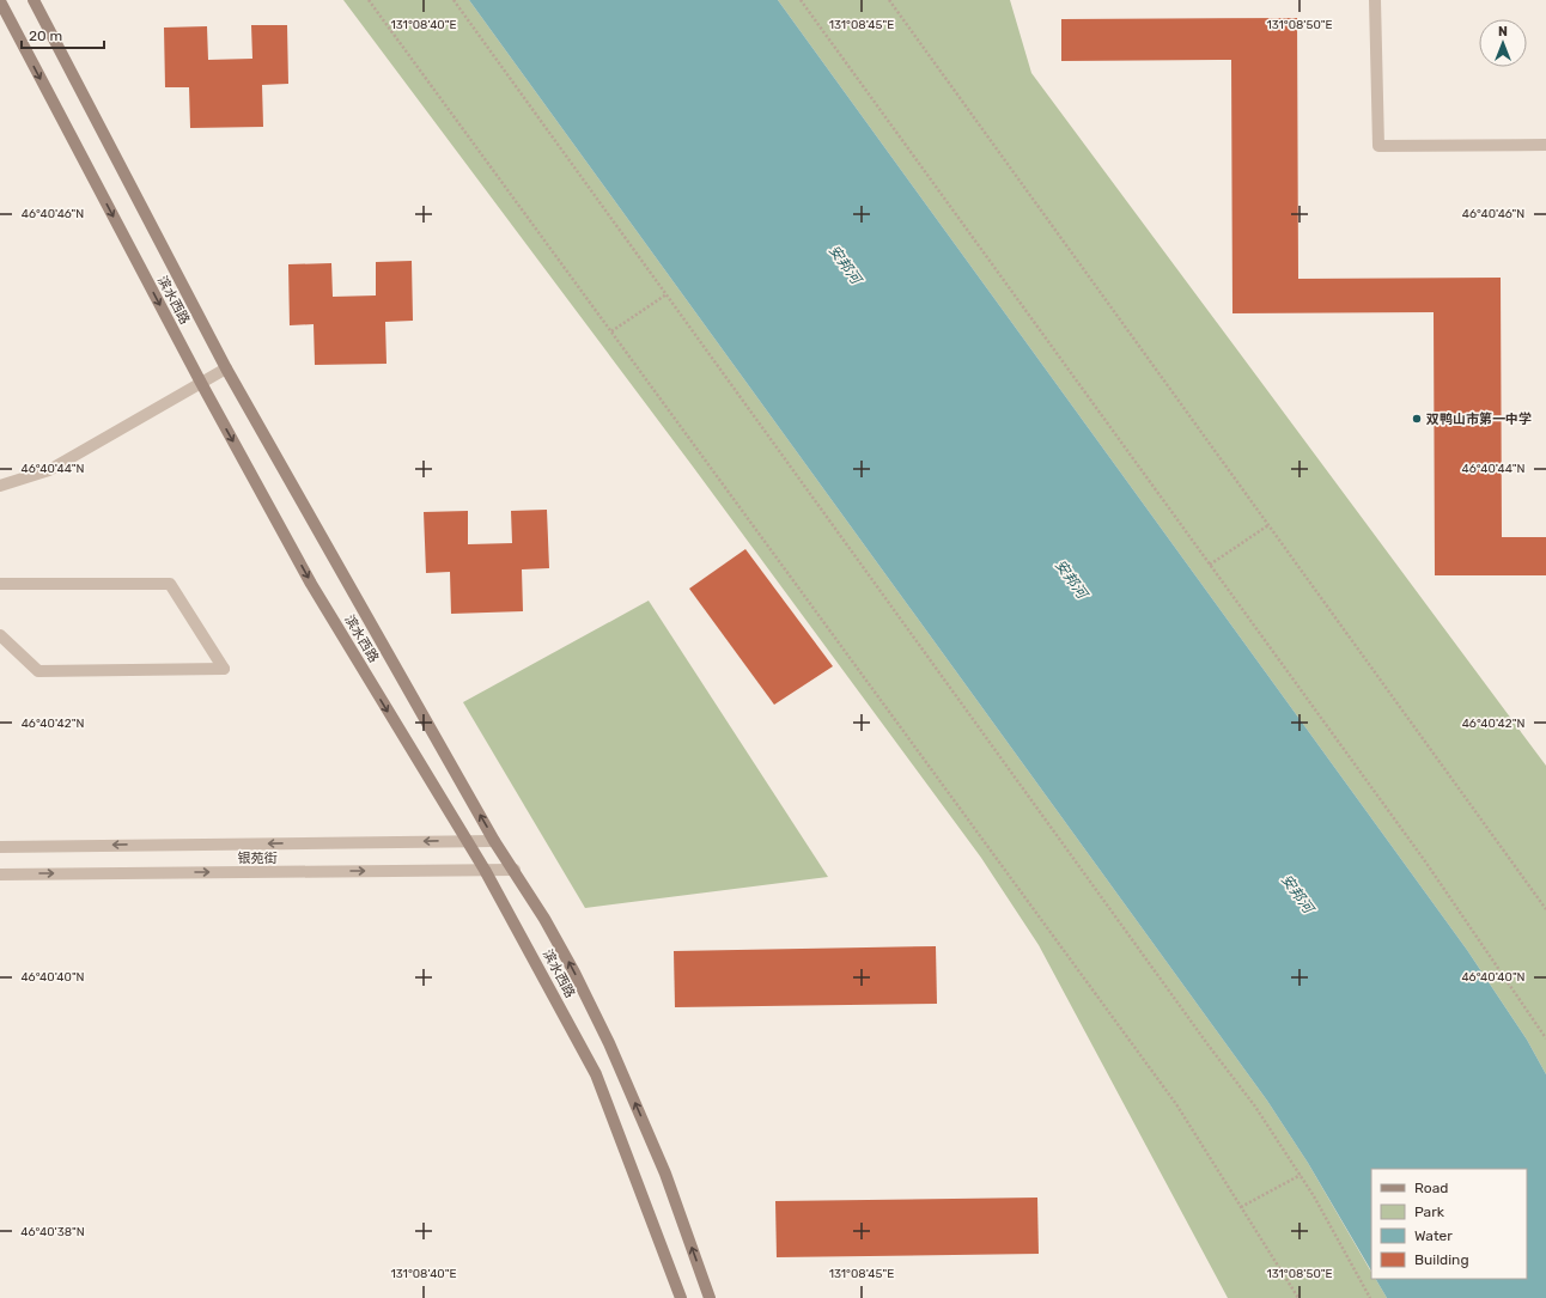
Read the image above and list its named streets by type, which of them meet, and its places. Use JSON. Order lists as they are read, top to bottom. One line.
{"streets":{"main road":["滨水西路"],"street":["银苑街"]},"crossings":[["滨水西路","银苑街"]],"water":["安邦河"],"places":["双鸭山市第一中学"],"legend":["Road","Park","Water","Building"],"scale_bar":"20 m","north":"top","coordinates":["131°08'40\"E","131°08'45\"E","131°08'50\"E","46°40'46\"N","46°40'44\"N","46°40'42\"N","46°40'40\"N","46°40'38\"N"]}
